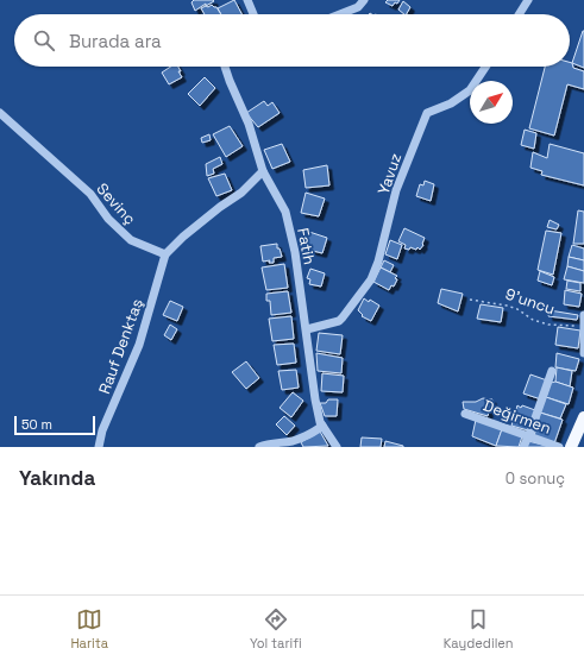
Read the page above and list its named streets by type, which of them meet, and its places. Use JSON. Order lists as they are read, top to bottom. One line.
{"streets":{"street":["Yavuz","Sevinç","Fatih","Rauf Denktaş","Değirmen"],"path":["9'uncu"]},"crossings":[["Yavuz","Fatih"],["Sevinç","Rauf Denktaş"]],"scale_bar":"50 m","north":"top right","page":{"search":"Burada ara","scale":"50 m","heading":["Yakında","0 sonuç"],"nav":["Harita","Yol tarifi","Kaydedilen"]}}
